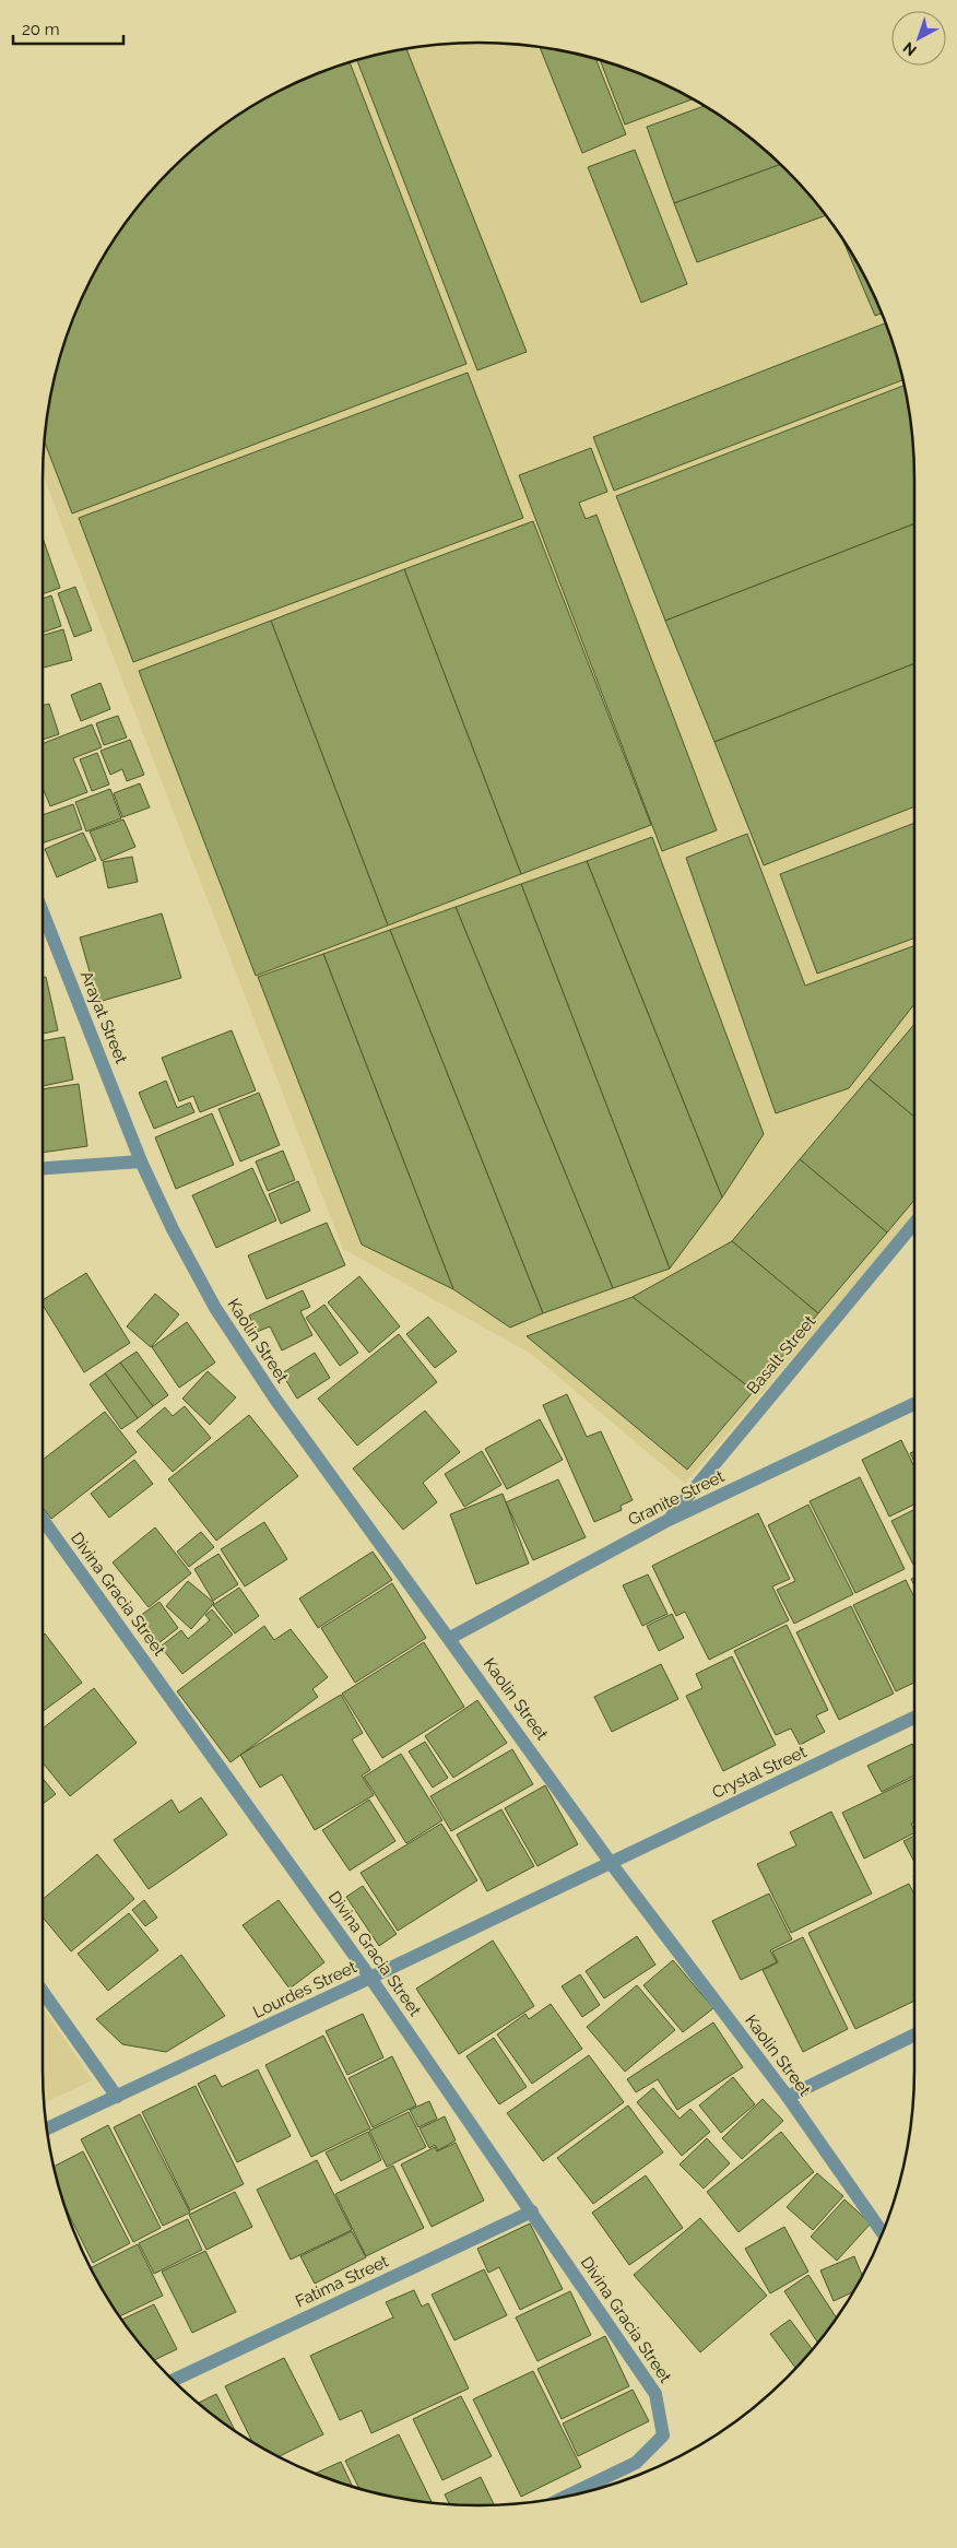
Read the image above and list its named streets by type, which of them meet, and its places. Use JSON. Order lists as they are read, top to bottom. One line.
{"streets":{"street":["Arayat Street","Kaolin Street","Basalt Street","Granite Street","Divina Gracia Street","Crystal Street","Lourdes Street","Fatima Street"]},"crossings":[["Arayat Street","Kaolin Street"],["Kaolin Street","Granite Street"],["Kaolin Street","Crystal Street"],["Kaolin Street","Lourdes Street"],["Basalt Street","Granite Street"],["Divina Gracia Street","Lourdes Street"],["Divina Gracia Street","Fatima Street"],["Crystal Street","Lourdes Street"]],"scale_bar":"20 m","north":"bottom left"}
